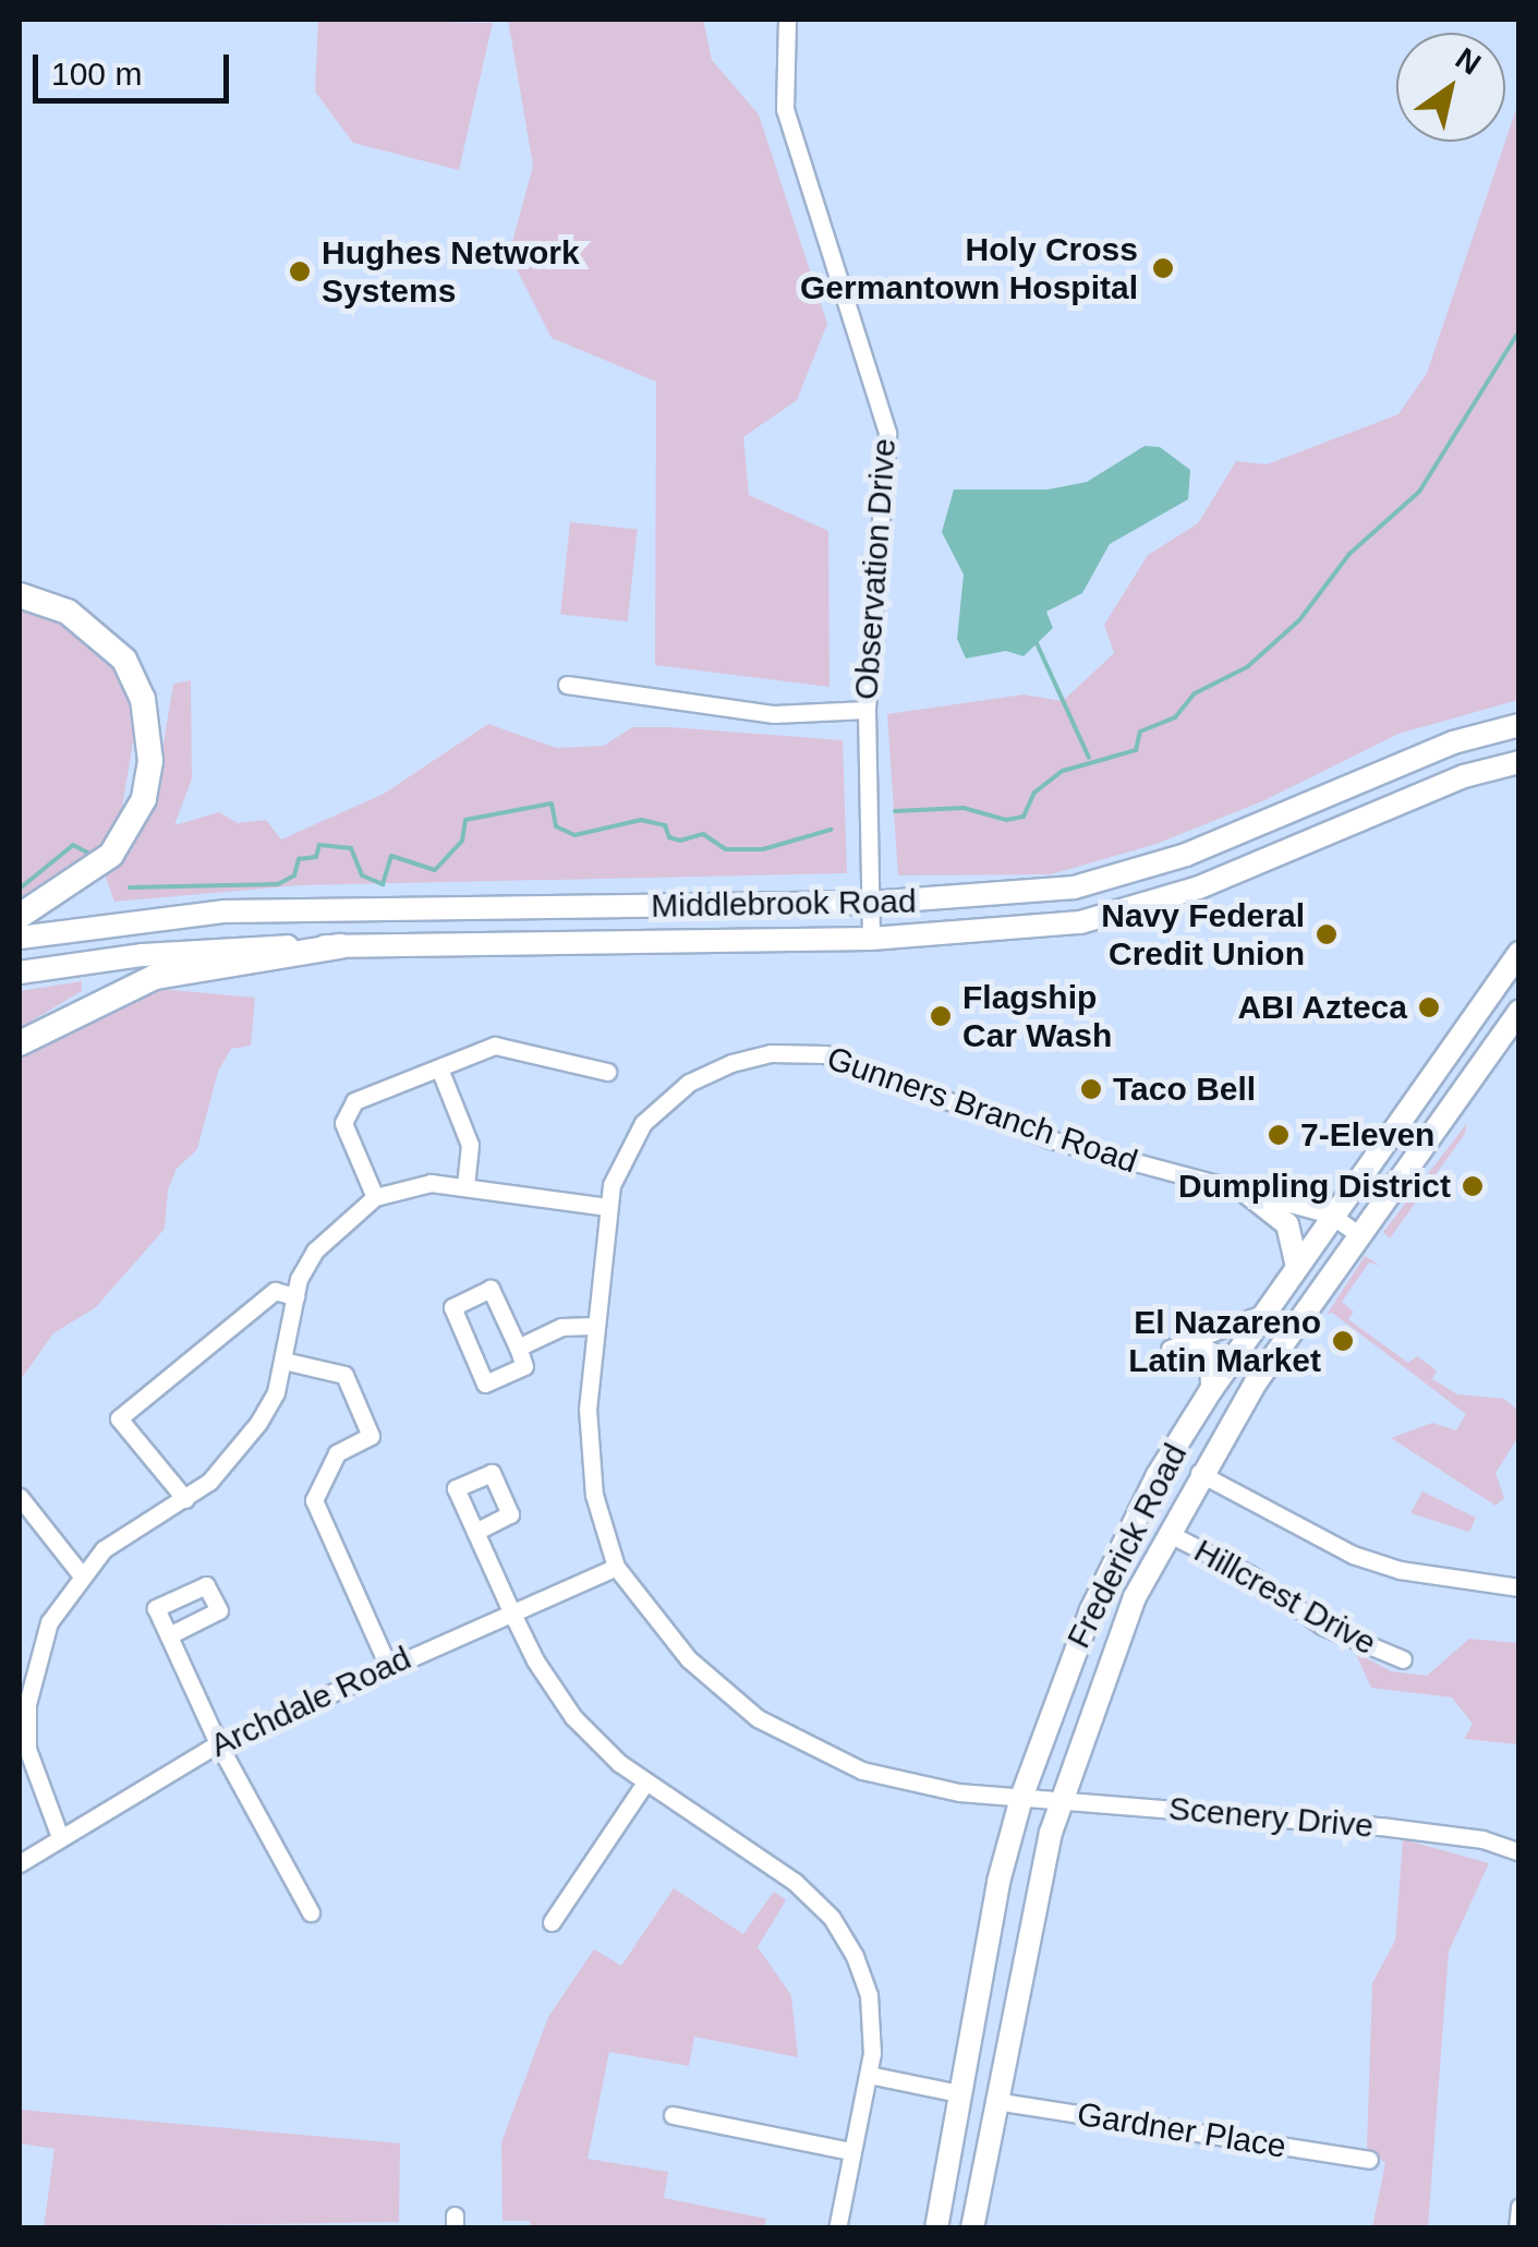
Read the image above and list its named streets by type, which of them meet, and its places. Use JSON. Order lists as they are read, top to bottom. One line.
{"streets":{"main road":["Middlebrook Road","Frederick Road"],"street":["Observation Drive","Gunners Branch Road","Hillcrest Drive","Archdale Road","Scenery Drive","Gardner Place"]},"crossings":[["Observation Drive","Middlebrook Road"],["Gunners Branch Road","Frederick Road"],["Gunners Branch Road","Archdale Road"],["Gunners Branch Road","Scenery Drive"],["Frederick Road","Hillcrest Drive"],["Frederick Road","Scenery Drive"],["Frederick Road","Gardner Place"]],"places":["Holy Cross Germantown Hospital","Hughes Network Systems","Navy Federal Credit Union","ABI Azteca","Flagship Car Wash","Taco Bell","7-Eleven","Dumpling District","El Nazareno Latin Market"],"scale_bar":"100 m","north":"top right"}
